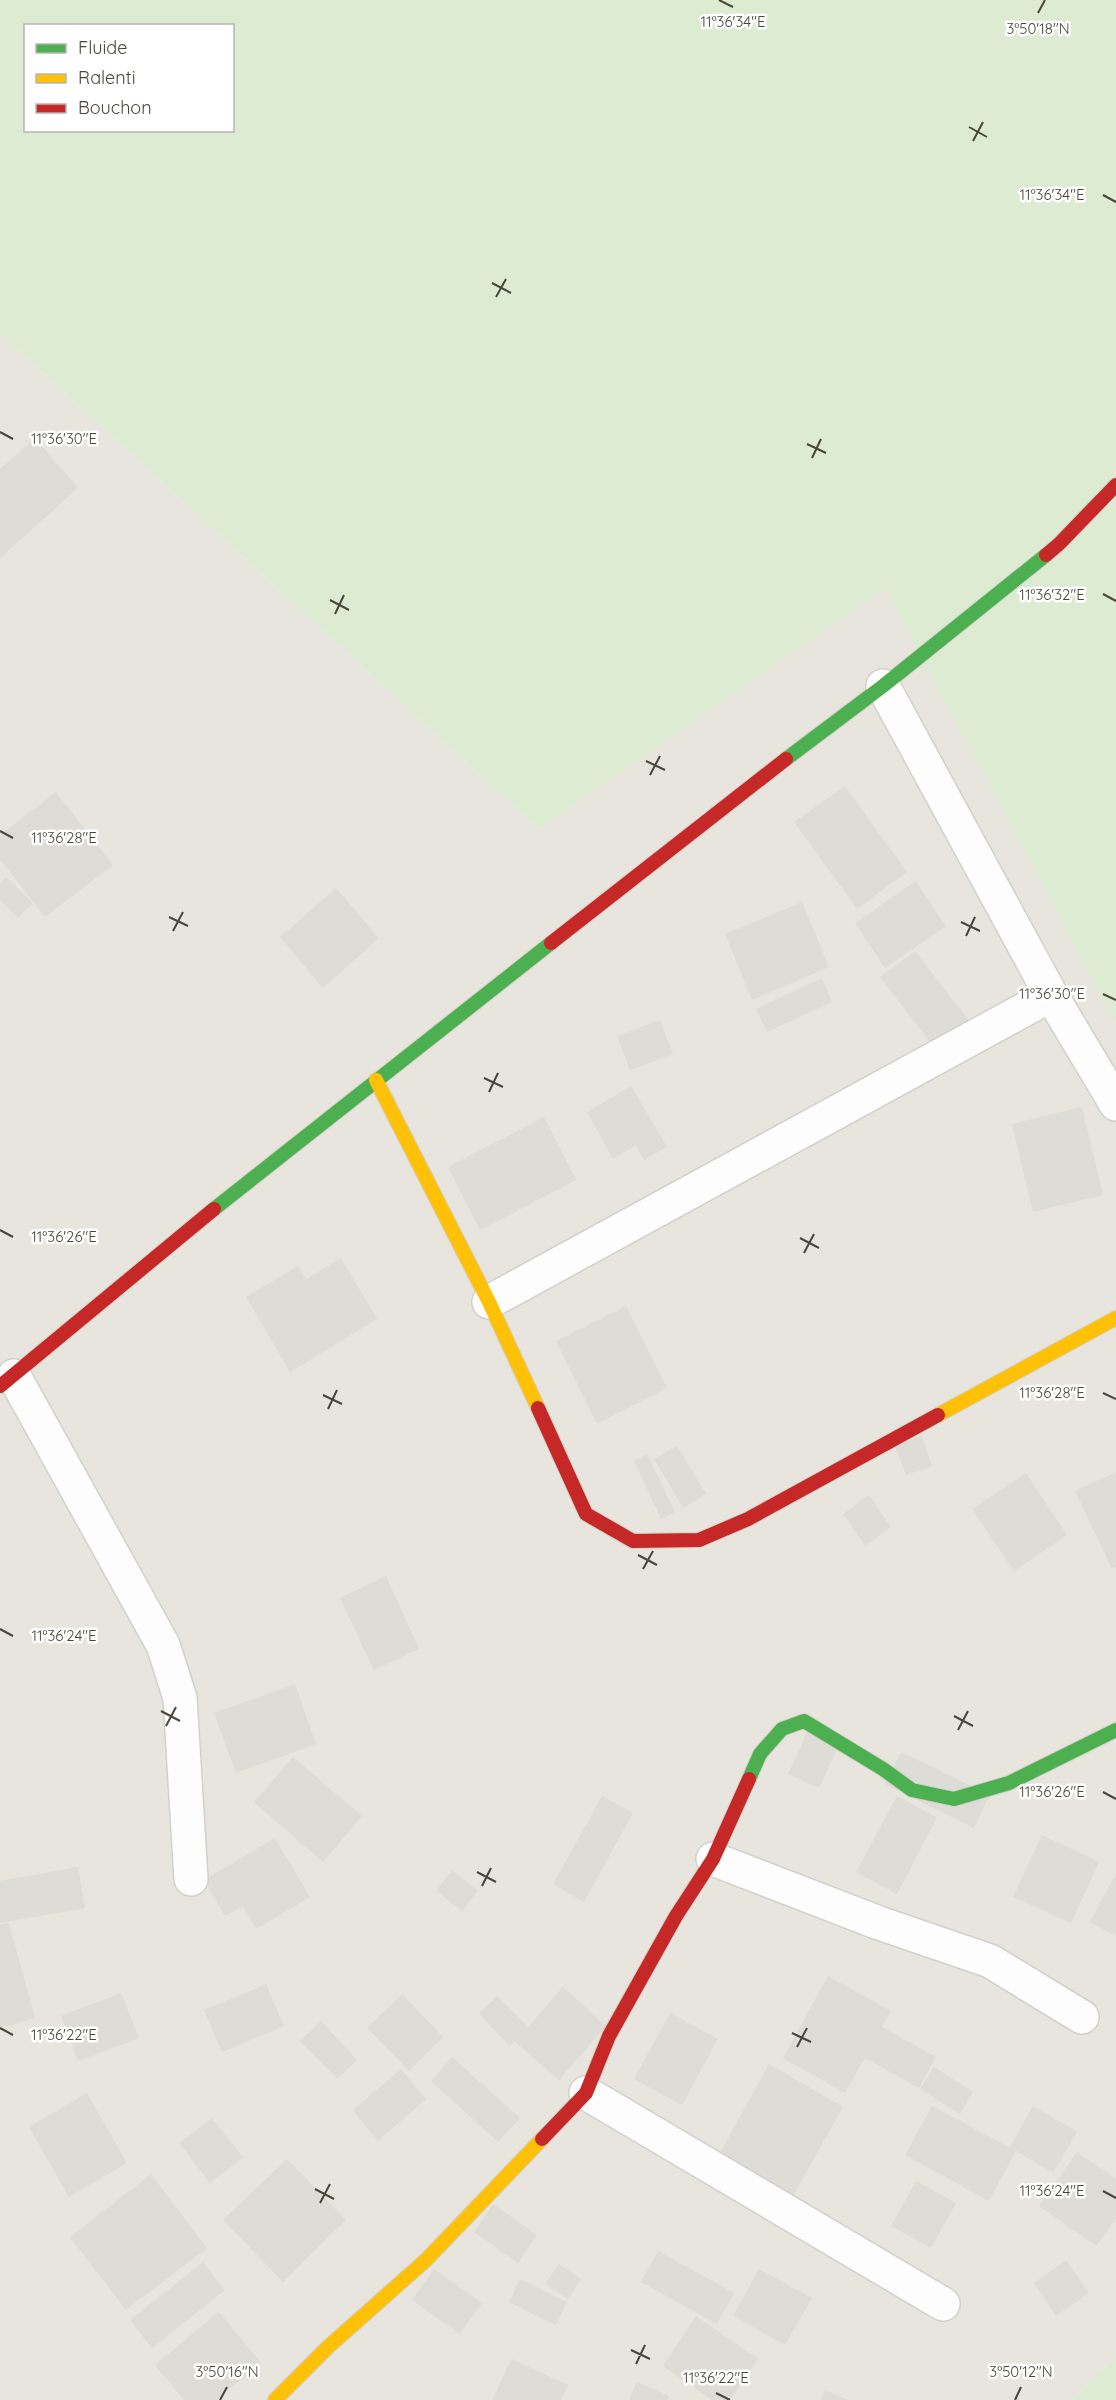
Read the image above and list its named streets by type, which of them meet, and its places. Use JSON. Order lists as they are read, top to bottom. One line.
{"legend":["Fluide","Ralenti","Bouchon"],"coordinates":["11°36'34\"E","3°50'18\"N","11°36'30\"E","11°36'32\"E","11°36'28\"E","11°36'26\"E","11°36'24\"E","11°36'22\"E","3°50'16\"N","3°50'12\"N"]}
